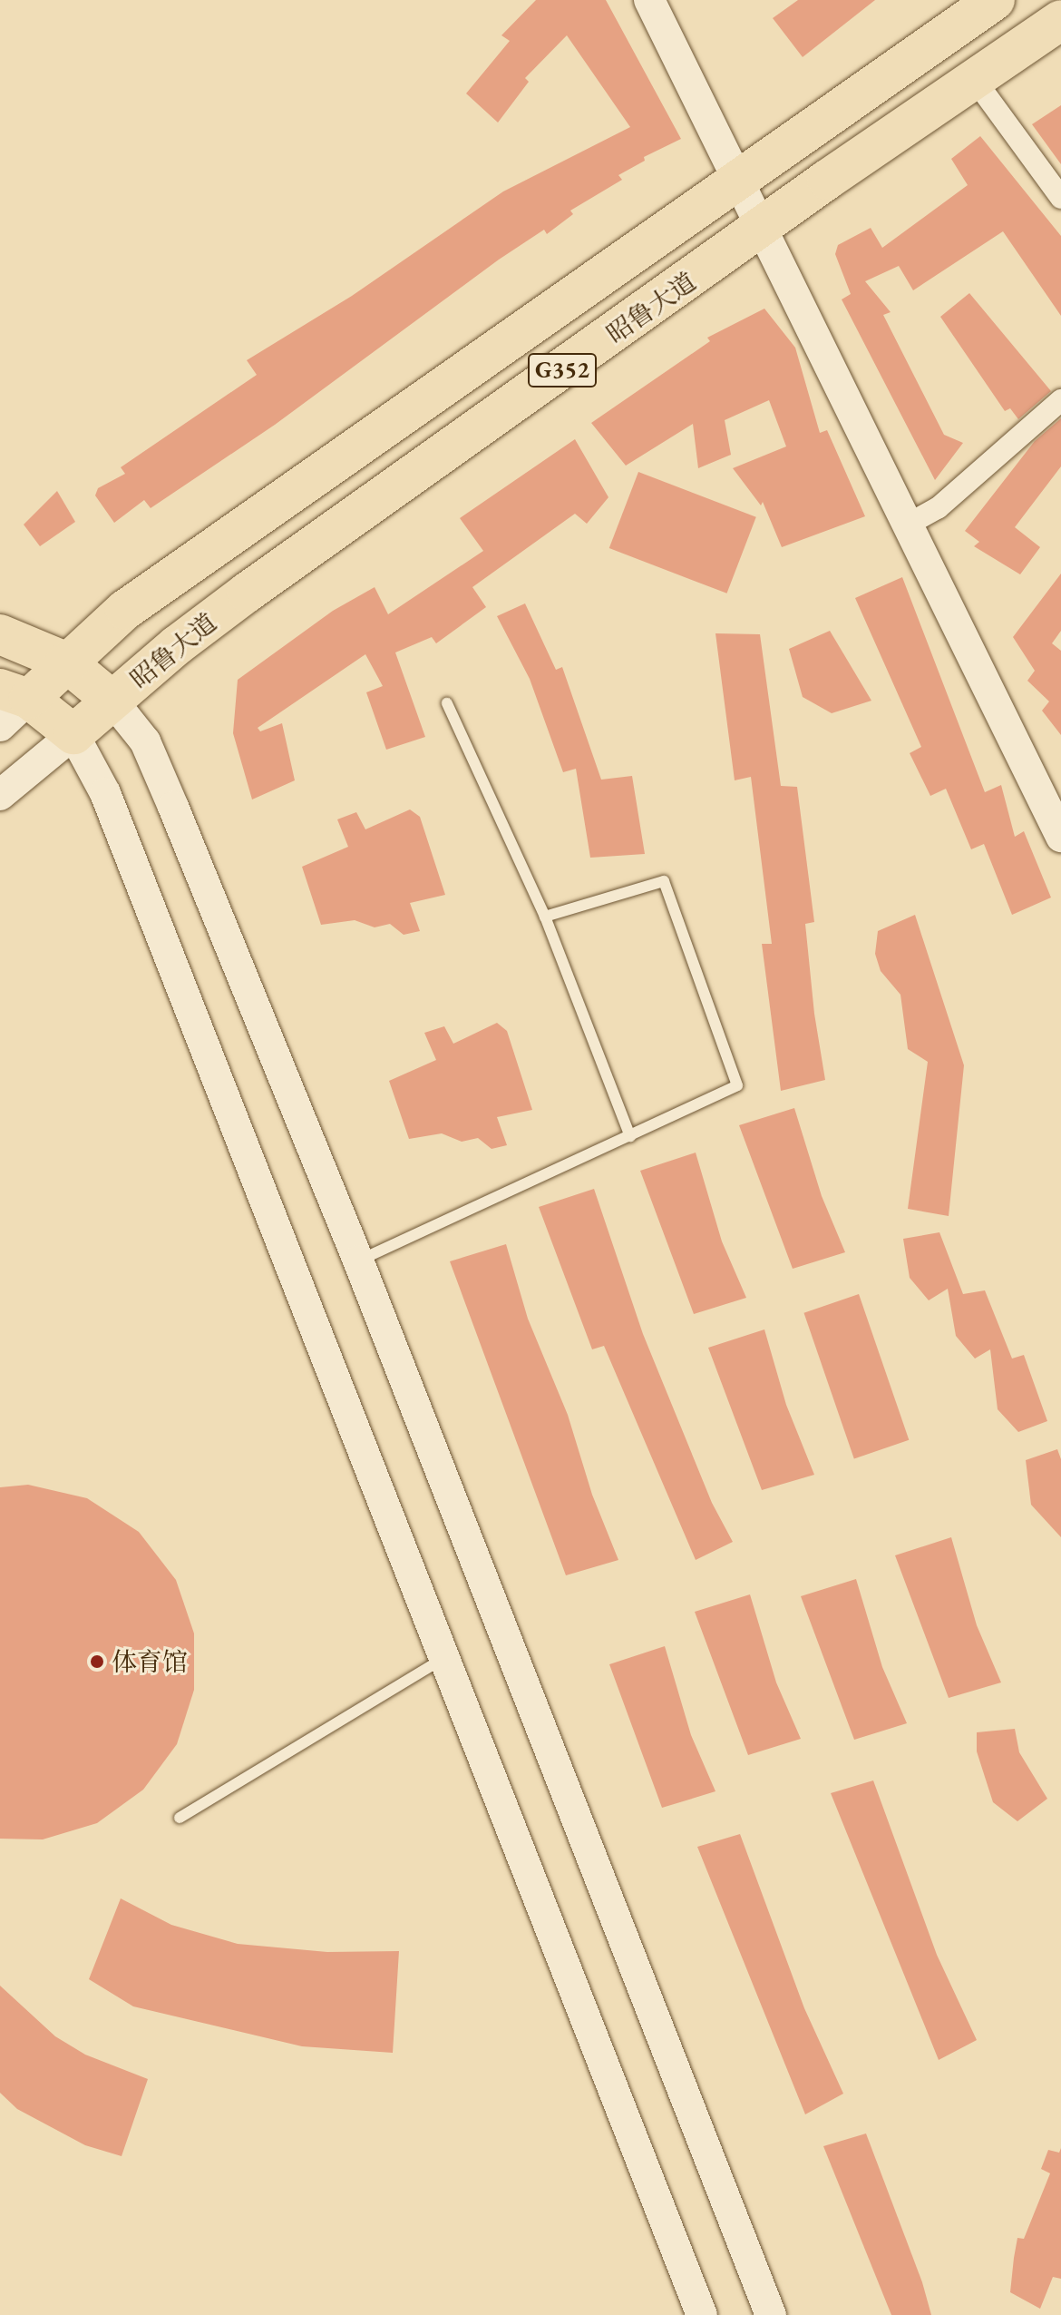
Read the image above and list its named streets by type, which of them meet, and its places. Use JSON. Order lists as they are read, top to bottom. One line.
{"streets":{"highway":["昭鲁大道","G352"]},"places":["体育馆"]}
